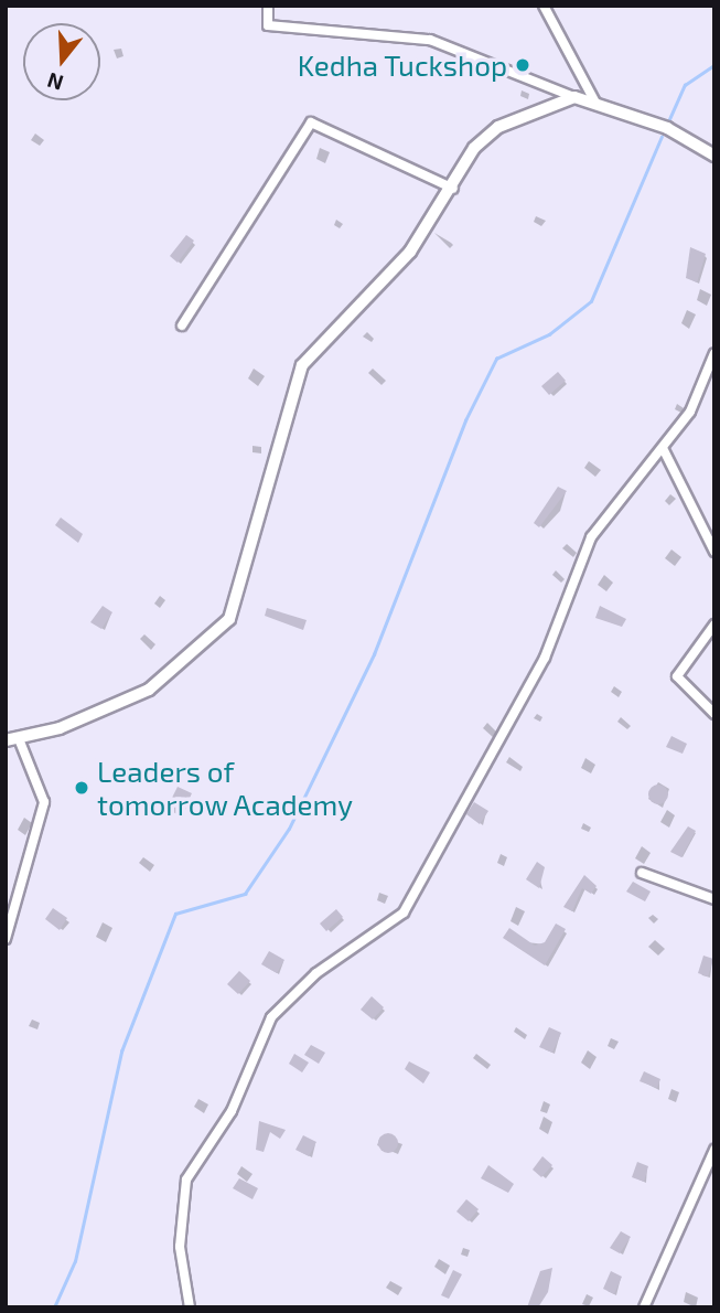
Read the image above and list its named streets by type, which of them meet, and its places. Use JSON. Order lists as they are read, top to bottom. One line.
{"places":["Kedha Tuckshop","Leaders of tomorrow Academy"],"north":"bottom"}
